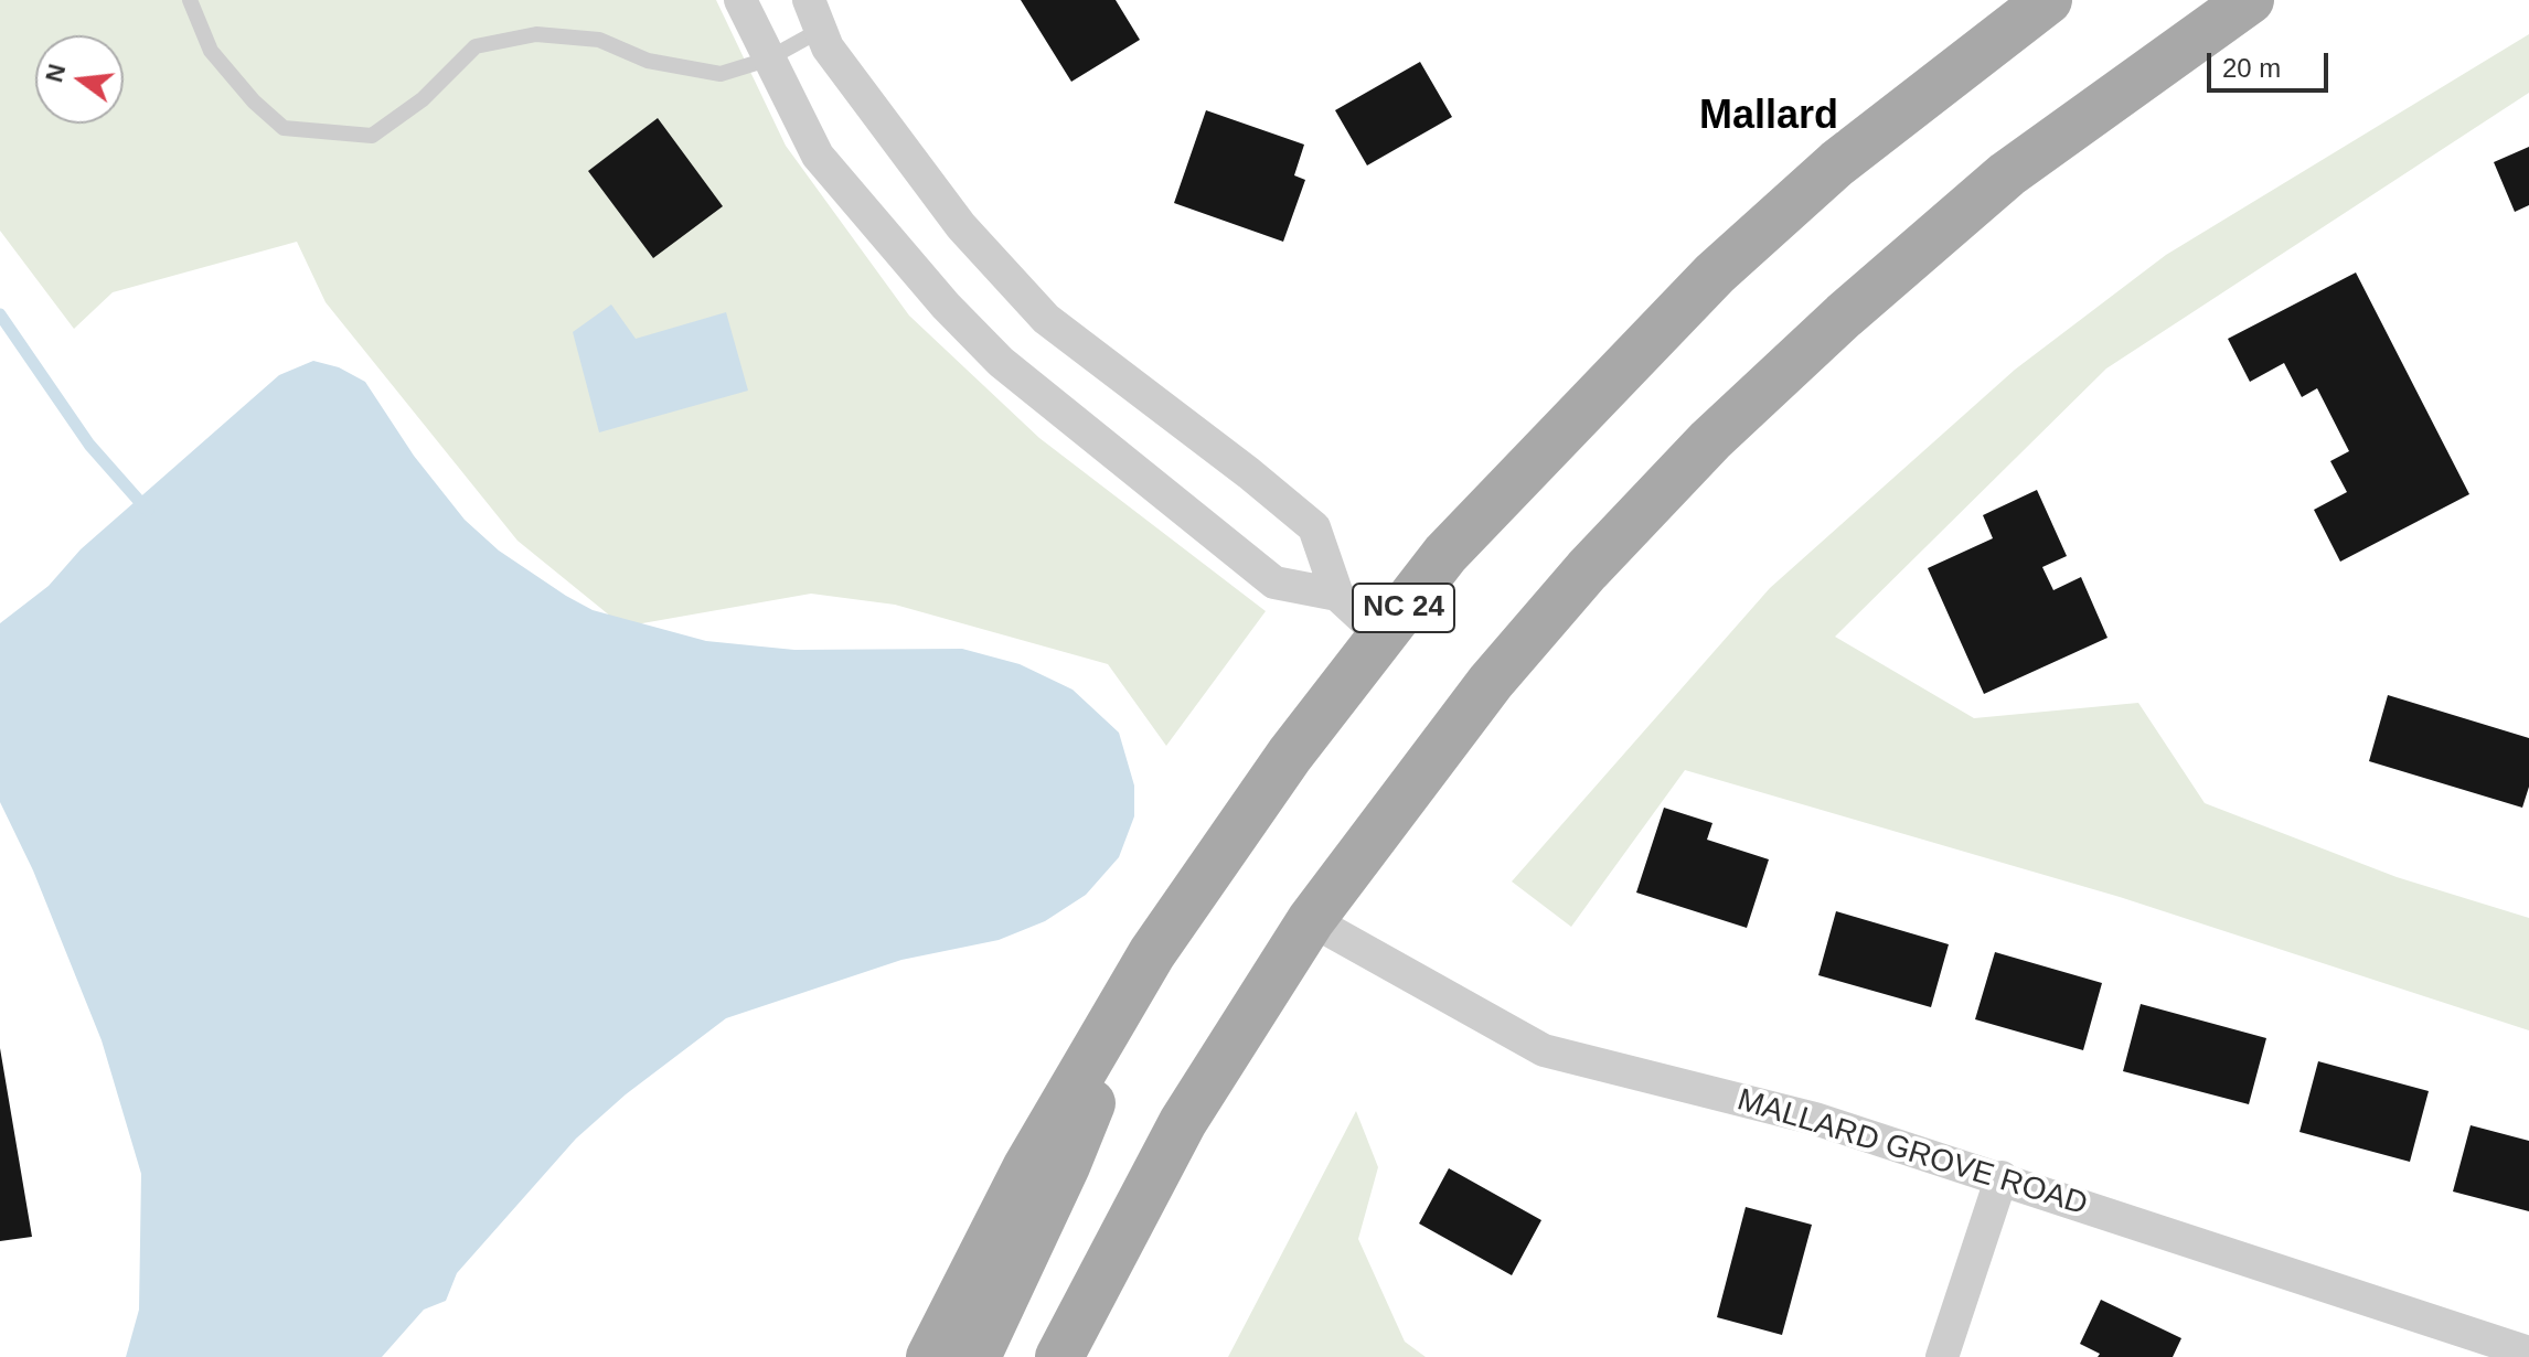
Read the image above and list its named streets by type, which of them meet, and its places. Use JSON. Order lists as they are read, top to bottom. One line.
{"streets":{"main road":["NC 24"],"street":["MALLARD GROVE ROAD"]},"districts":["Mallard"],"scale_bar":"20 m","north":"left"}
